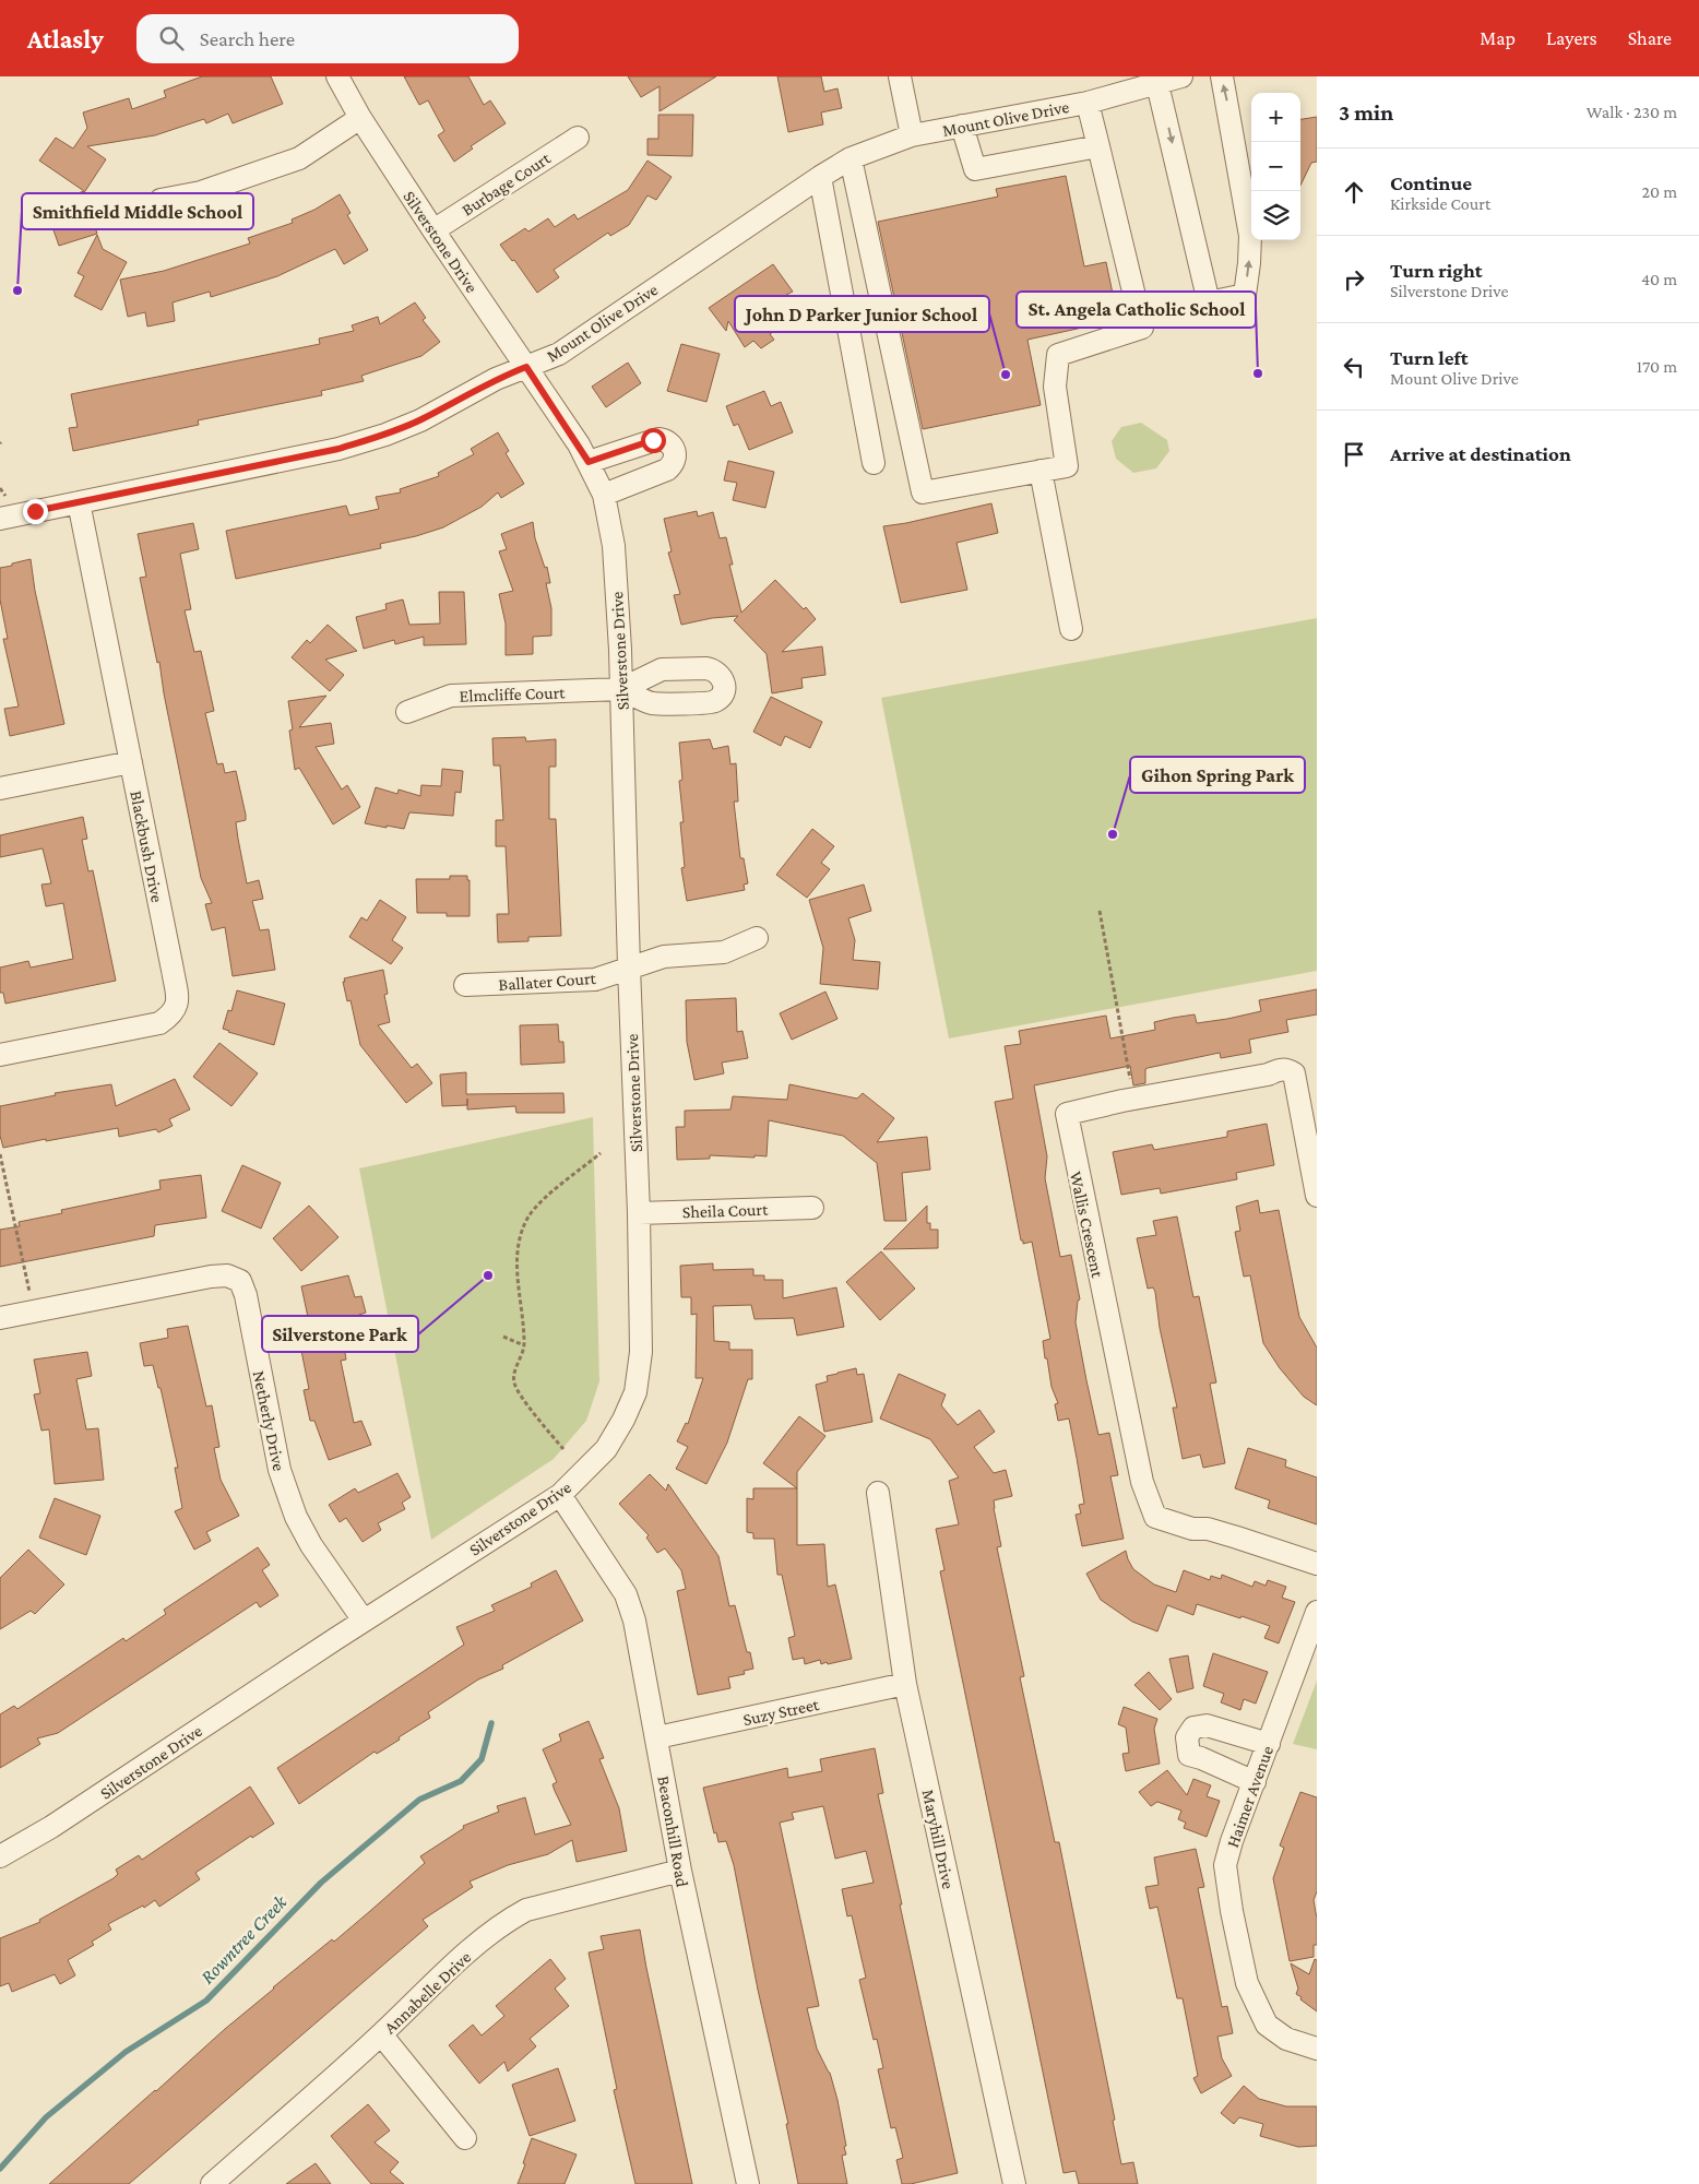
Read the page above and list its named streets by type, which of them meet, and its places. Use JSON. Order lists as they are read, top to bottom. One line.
{"streets":{"street":["Mount Olive Drive","Burbage Court","Silverstone Drive","Elmcliffe Court","Blackbush Drive","Ballater Court","Sheila Court","Wallis Crescent","Netherly Drive","Suzy Street","Haimer Avenue","Beaconhill Road","Maryhill Drive","Annabelle Drive"]},"crossings":[["Mount Olive Drive","Silverstone Drive"],["Mount Olive Drive","Blackbush Drive"],["Burbage Court","Silverstone Drive"],["Silverstone Drive","Elmcliffe Court"],["Silverstone Drive","Ballater Court"],["Silverstone Drive","Sheila Court"],["Silverstone Drive","Netherly Drive"],["Silverstone Drive","Beaconhill Road"],["Suzy Street","Beaconhill Road"],["Suzy Street","Maryhill Drive"],["Beaconhill Road","Annabelle Drive"]],"water":["Rowntree Creek"],"places":["Smithfield Middle School","St. Angela Catholic School","John D Parker Junior School","Gihon Spring Park","Silverstone Park"],"page":{"header":"Atlasly","search":"Search here","nav":["Map","Layers","Share"],"heading":["3 min","Walk · 230 m"],"map_buttons":["+","−"],"list":[["Continue","Kirkside Court","20 m"],["Turn right","Silverstone Drive","40 m"],["Turn left","Mount Olive Drive","170 m"],"Arrive at destination"]}}
